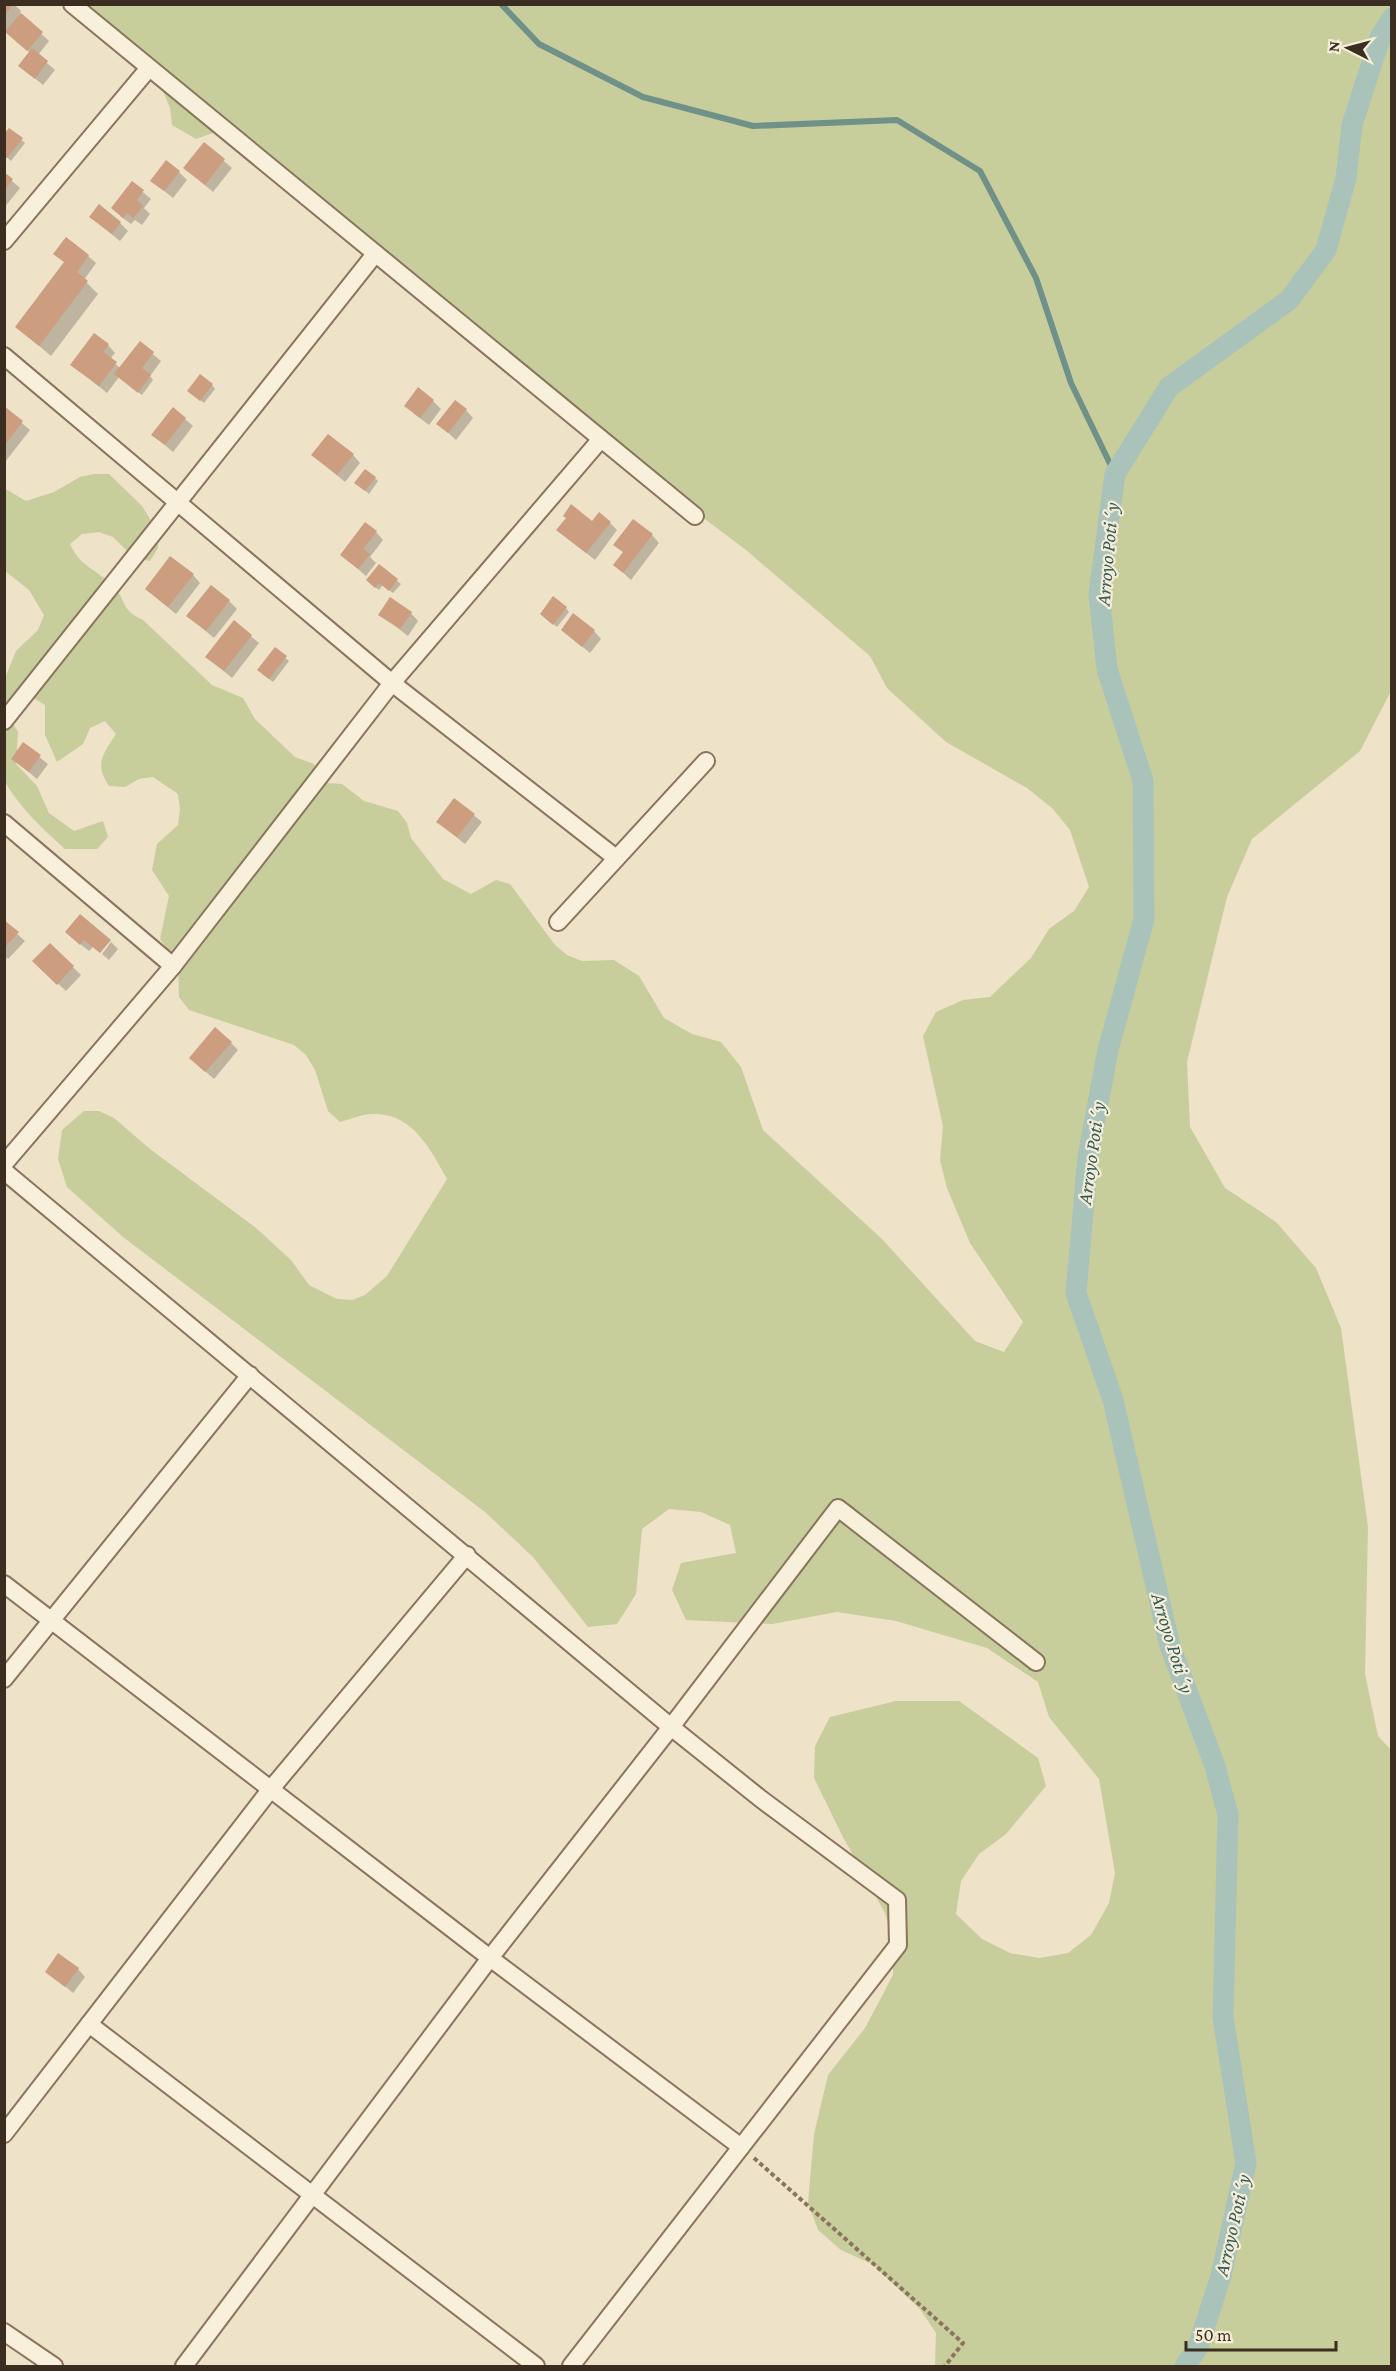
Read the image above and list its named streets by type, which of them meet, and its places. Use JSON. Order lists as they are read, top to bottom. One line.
{"water":["Arroyo Poti´y"],"scale_bar":"50 m","north":"left"}
